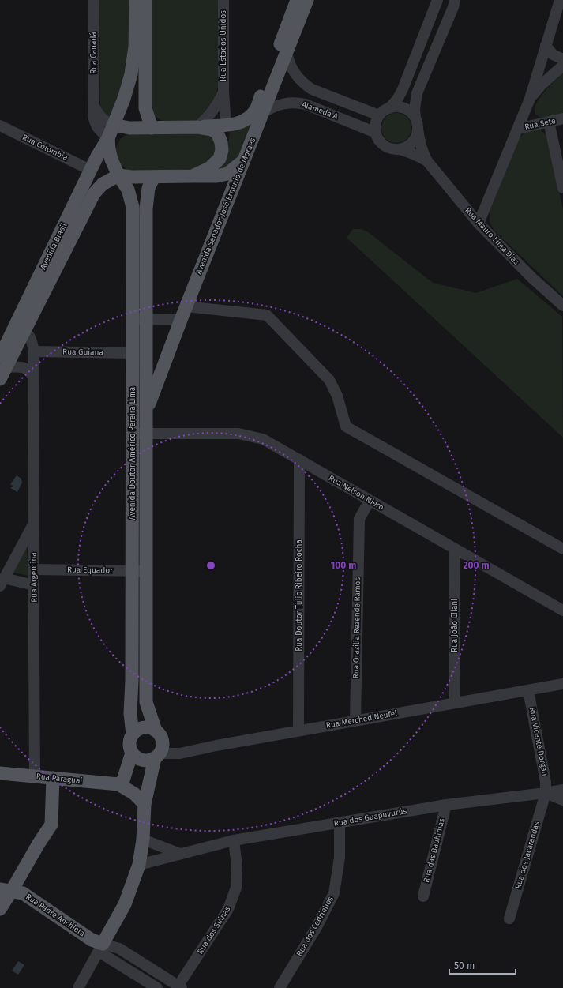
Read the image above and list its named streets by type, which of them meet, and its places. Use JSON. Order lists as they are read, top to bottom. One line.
{"streets":{"main road":["Avenida Senador José Ermínio de Moraes","Avenida Brasil","Avenida Doutor Américo Pereira Lima","Rua Paraguai","Rua Padre Anchieta"],"street":["Rua Estados Unidos","Rua Canadá","Alameda A","Rua Sete","Rua Colombia","Rua Mauro Lima Dias","Rua Guiana","Rua Nelson Niero","Rua Equador","Rua Argentina","Rua Doutor Túlio Ribeiro Rocha","Rua João Cilani","Rua Orazilia Rezende Ramos","Rua Merched Neufel","Rua Vicente Dorgan","Rua dos Guapuvurús","Rua das Bauhinias","Rua dos Jacarandas","Rua dos Cedrinhos","Rua dos Suinas"]},"crossings":[["Rua Canadá","Avenida Brasil"],["Rua Canadá","Avenida Doutor Américo Pereira Lima"],["Alameda A","Avenida Senador José Ermínio de Moraes"],["Rua Colombia","Avenida Brasil"],["Avenida Senador José Ermínio de Moraes","Avenida Doutor Américo Pereira Lima"],["Avenida Brasil","Avenida Doutor Américo Pereira Lima"],["Avenida Brasil","Rua Argentina"],["Rua Guiana","Avenida Doutor Américo Pereira Lima"],["Rua Guiana","Rua Argentina"],["Avenida Doutor Américo Pereira Lima","Rua Nelson Niero"],["Avenida Doutor Américo Pereira Lima","Rua Equador"],["Avenida Doutor Américo Pereira Lima","Rua Merched Neufel"],["Rua Nelson Niero","Rua Doutor Túlio Ribeiro Rocha"],["Rua Nelson Niero","Rua João Cilani"],["Rua Nelson Niero","Rua Orazilia Rezende Ramos"],["Rua Equador","Rua Argentina"],["Rua Argentina","Rua Paraguai"],["Rua Doutor Túlio Ribeiro Rocha","Rua Merched Neufel"],["Rua João Cilani","Rua Merched Neufel"],["Rua Orazilia Rezende Ramos","Rua Merched Neufel"],["Rua Merched Neufel","Rua Vicente Dorgan"],["Rua Vicente Dorgan","Rua dos Guapuvurús"],["Rua Vicente Dorgan","Rua dos Jacarandas"],["Rua dos Guapuvurús","Rua das Bauhinias"],["Rua dos Guapuvurús","Rua dos Jacarandas"],["Rua dos Guapuvurús","Rua dos Cedrinhos"],["Rua dos Guapuvurús","Rua dos Suinas"]],"scale_bar":"50 m","rings":["100 m","200 m"]}
